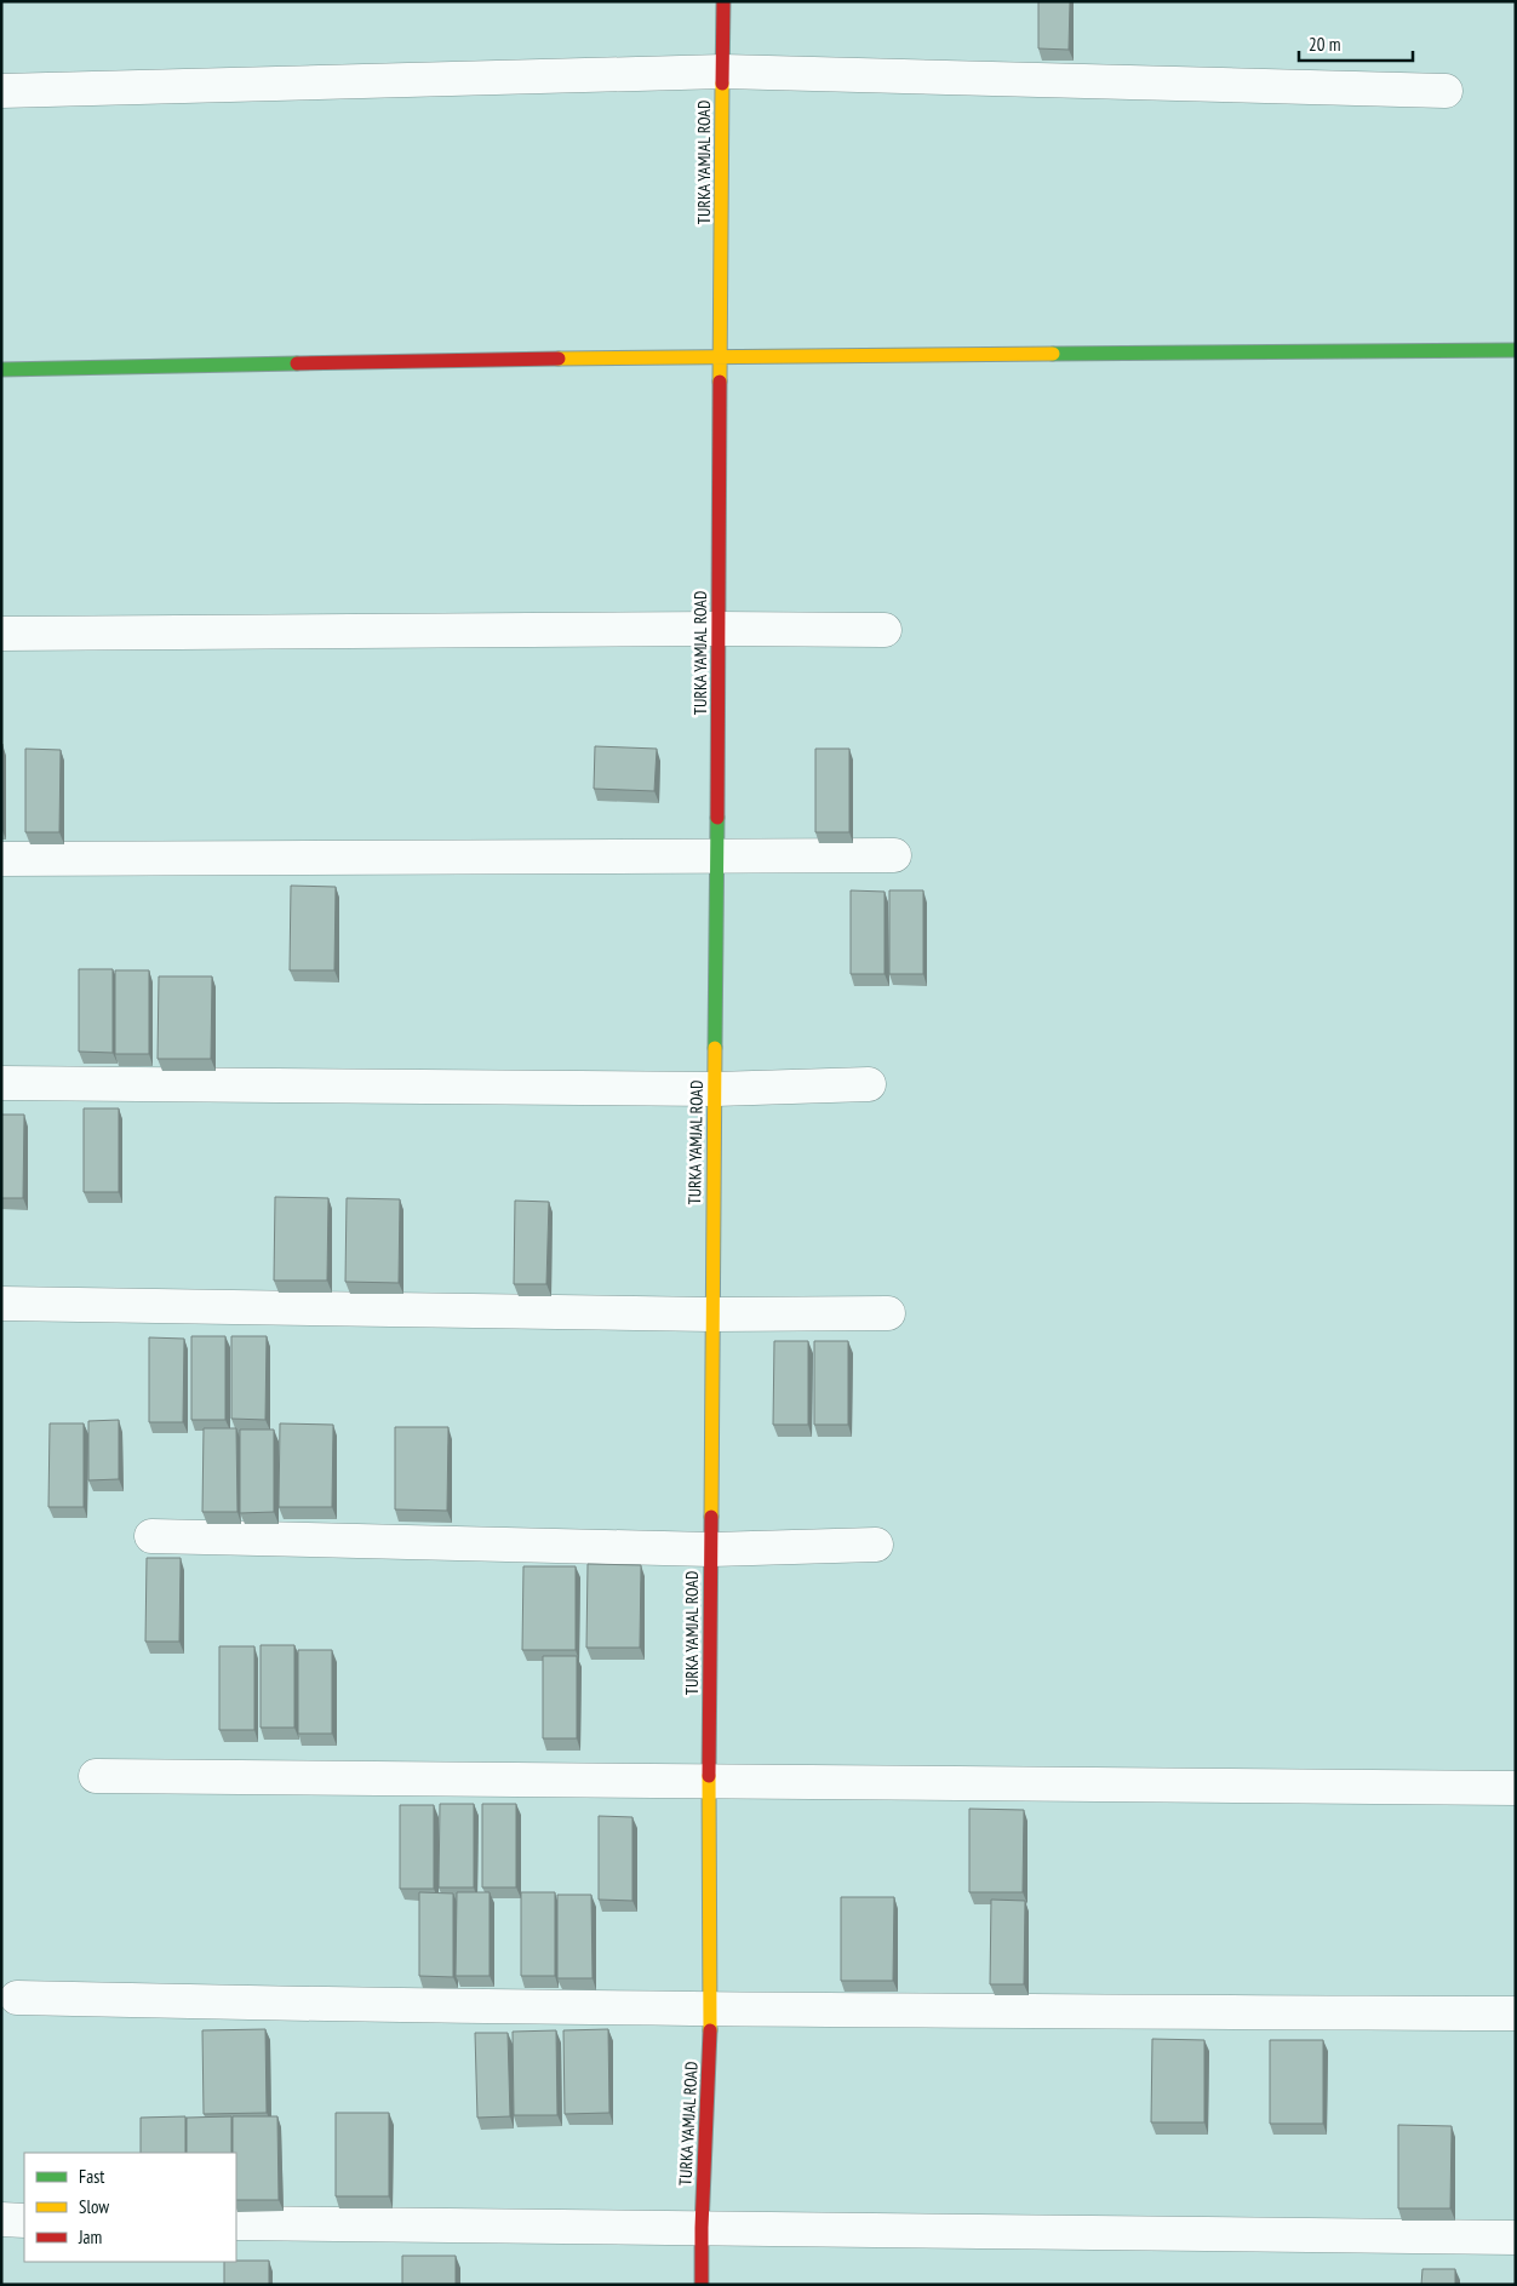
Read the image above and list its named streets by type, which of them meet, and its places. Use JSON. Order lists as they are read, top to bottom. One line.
{"streets":{"street":["TURKA YAMJAL ROAD"]},"legend":["Fast","Slow","Jam"],"scale_bar":"20 m"}
